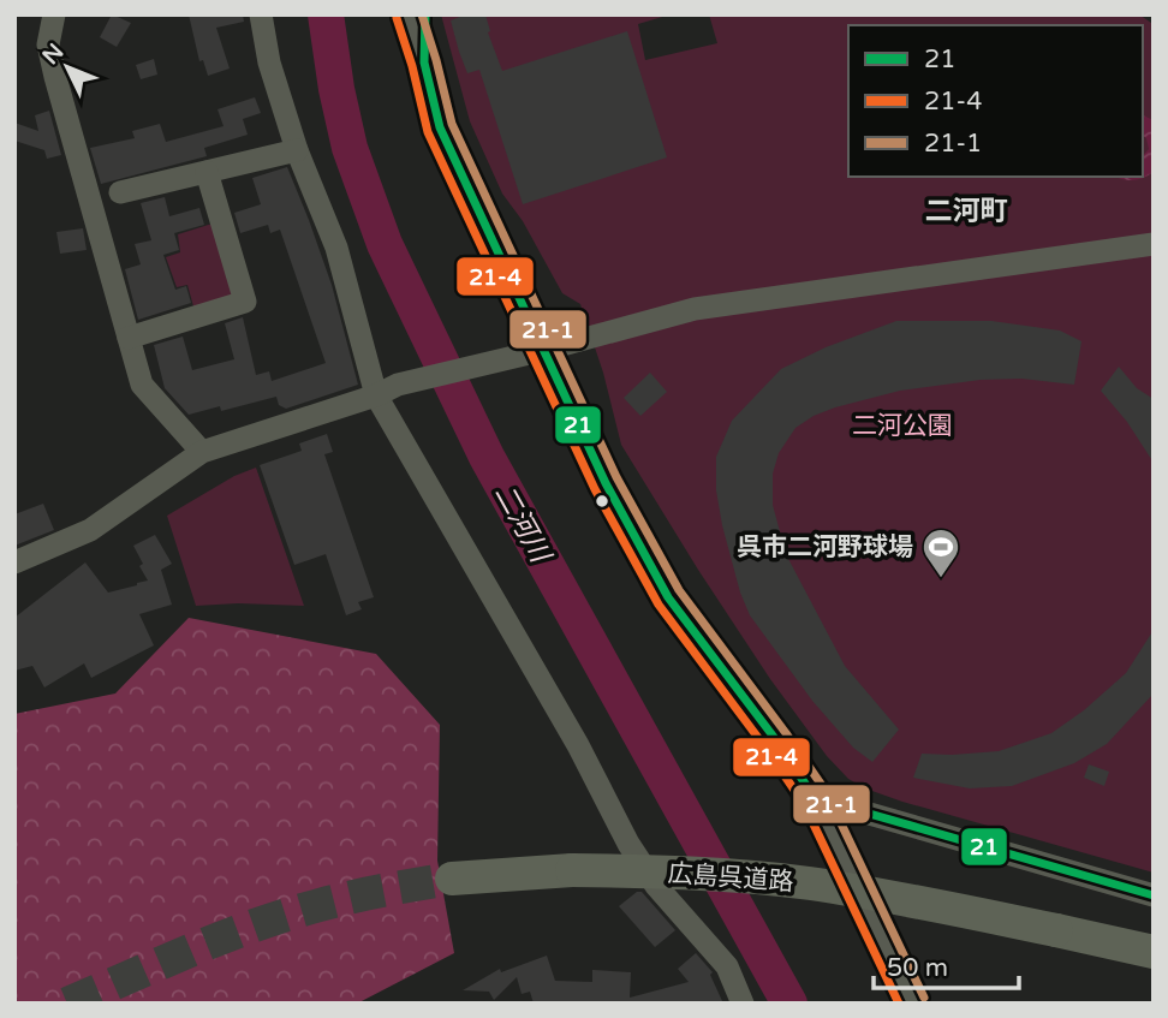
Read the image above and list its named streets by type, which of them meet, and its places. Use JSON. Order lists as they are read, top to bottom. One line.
{"streets":{"highway":["広島呉道路"]},"districts":["二河町"],"water":["二河川"],"parks":["二河公園"],"places":{"sports":["呉市二河野球場"]},"lines":["transit line 21","transit line 21-1","transit line 21-4"],"legend":["21","21-4","21-1"],"scale_bar":"50 m","north":"top left"}
